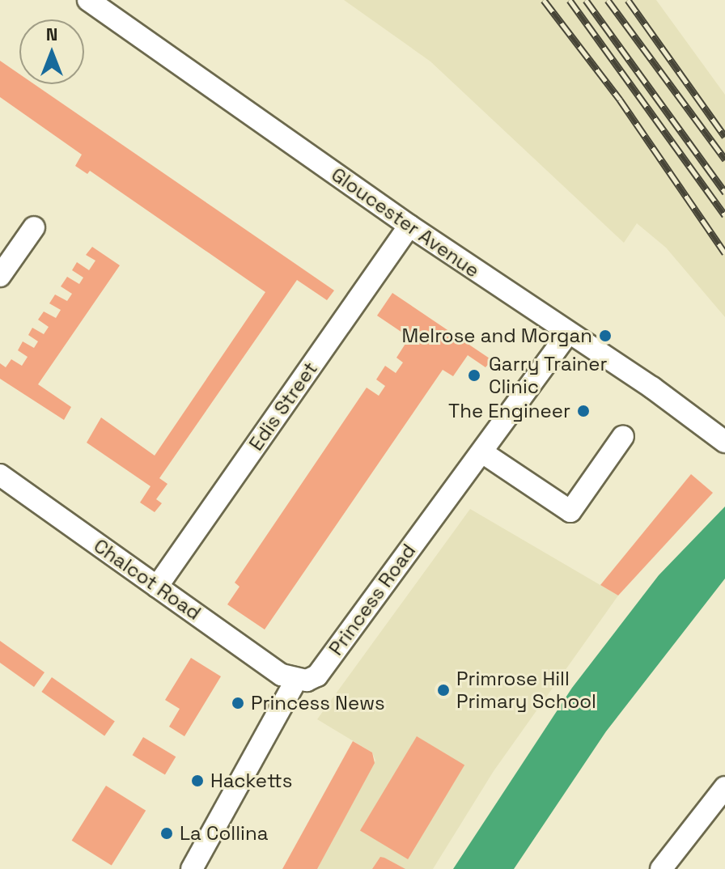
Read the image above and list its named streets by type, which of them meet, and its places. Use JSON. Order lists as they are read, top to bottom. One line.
{"streets":{"street":["Gloucester Avenue","Edis Street","Chalcot Road","Princess Road"]},"crossings":[["Gloucester Avenue","Edis Street"],["Gloucester Avenue","Princess Road"],["Edis Street","Chalcot Road"],["Chalcot Road","Princess Road"]],"places":["Melrose and Morgan","Garry Trainer Clinic","The Engineer","Primrose Hill Primary School","Princess News","Hacketts","La Collina"],"north":"top"}
